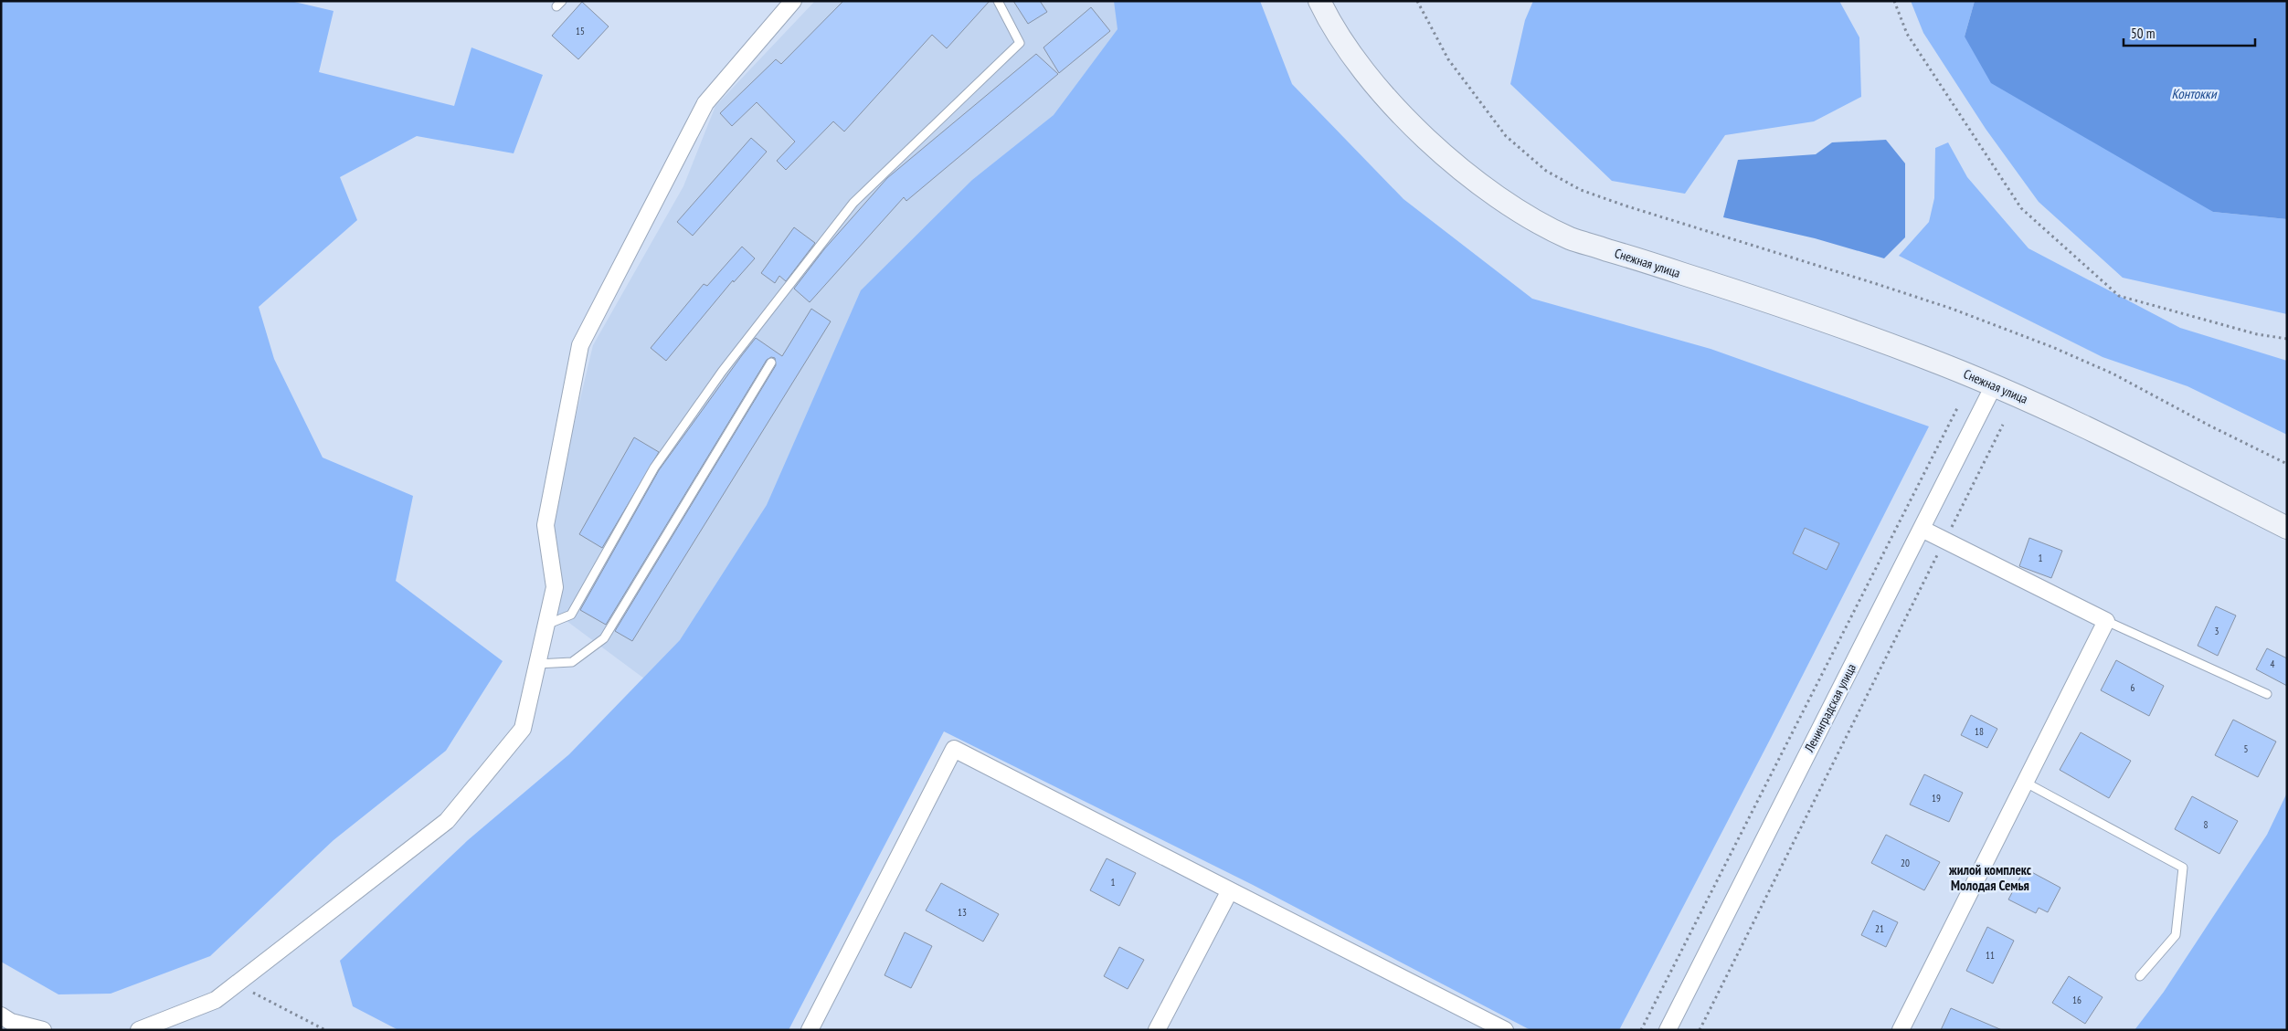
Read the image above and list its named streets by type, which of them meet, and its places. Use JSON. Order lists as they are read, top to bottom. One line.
{"streets":{"street":["Снежная улица","Ленинградская улица"]},"crossings":[["Снежная улица","Ленинградская улица"]],"districts":["жилой комплекс Молодая Семья"],"water":["Контокки"],"house_numbers":["15","1","3","4","6","18","5","19","8","20","1","13","21","11","16"],"scale_bar":"50 m"}
